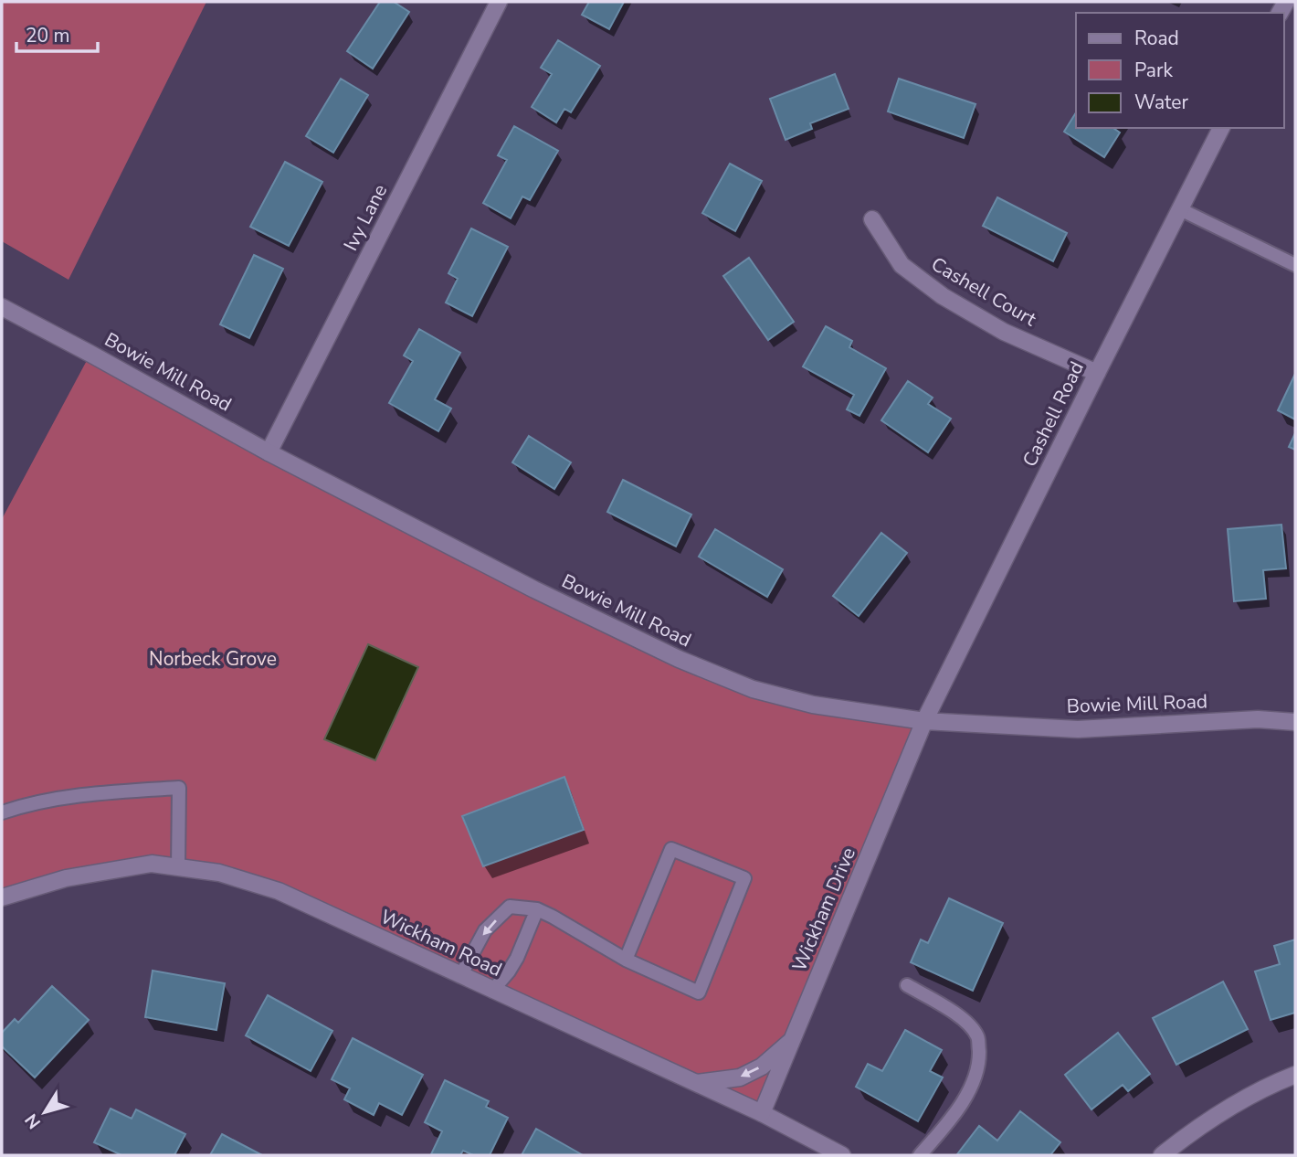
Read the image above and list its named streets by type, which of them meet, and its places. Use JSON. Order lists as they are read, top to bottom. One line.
{"streets":{"street":["Ivy Lane","Cashell Court","Bowie Mill Road","Cashell Road","Wickham Drive","Wickham Road"]},"crossings":[["Ivy Lane","Bowie Mill Road"],["Cashell Court","Cashell Road"],["Bowie Mill Road","Cashell Road"],["Bowie Mill Road","Wickham Drive"],["Cashell Road","Wickham Drive"],["Wickham Drive","Wickham Road"]],"parks":["Norbeck Grove"],"legend":["Road","Park","Water"],"scale_bar":"20 m","north":"bottom left"}
